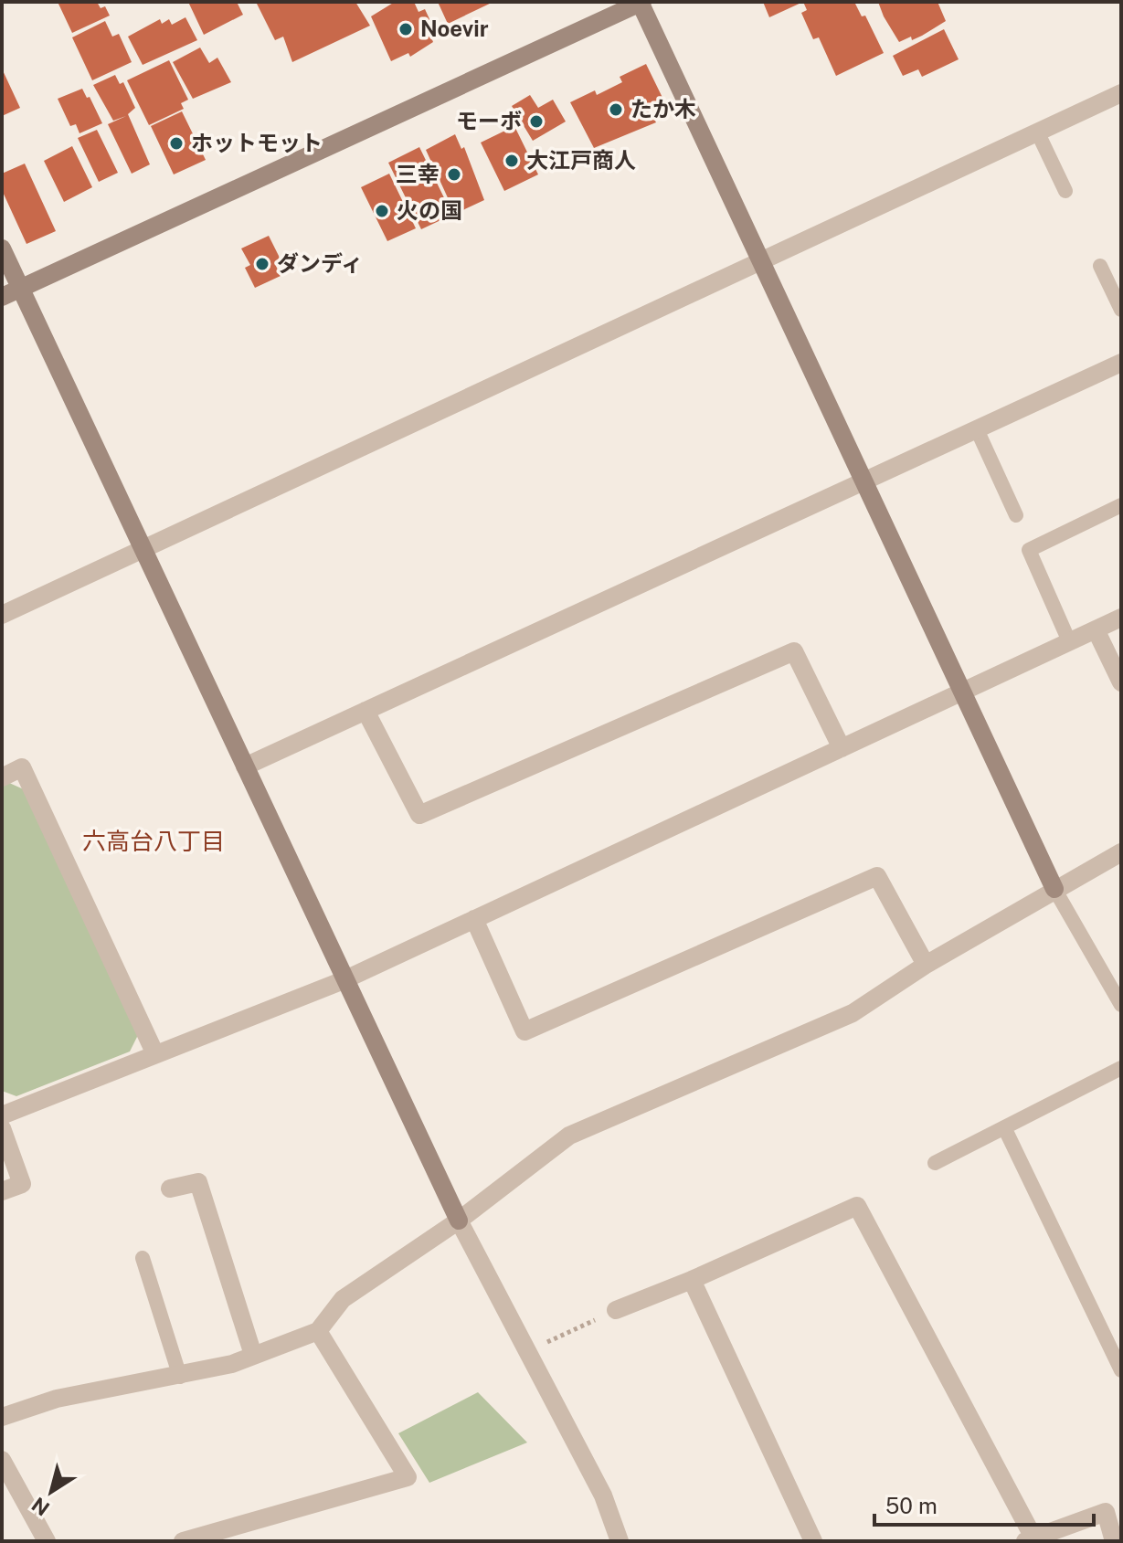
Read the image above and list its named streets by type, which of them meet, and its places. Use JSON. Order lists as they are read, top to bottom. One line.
{"districts":["六高台八丁目"],"places":["Noevir","たか木","モーボ","ホットモット","大江戸商人","三幸","火の国","ダンディ"],"scale_bar":"50 m","north":"bottom left"}
